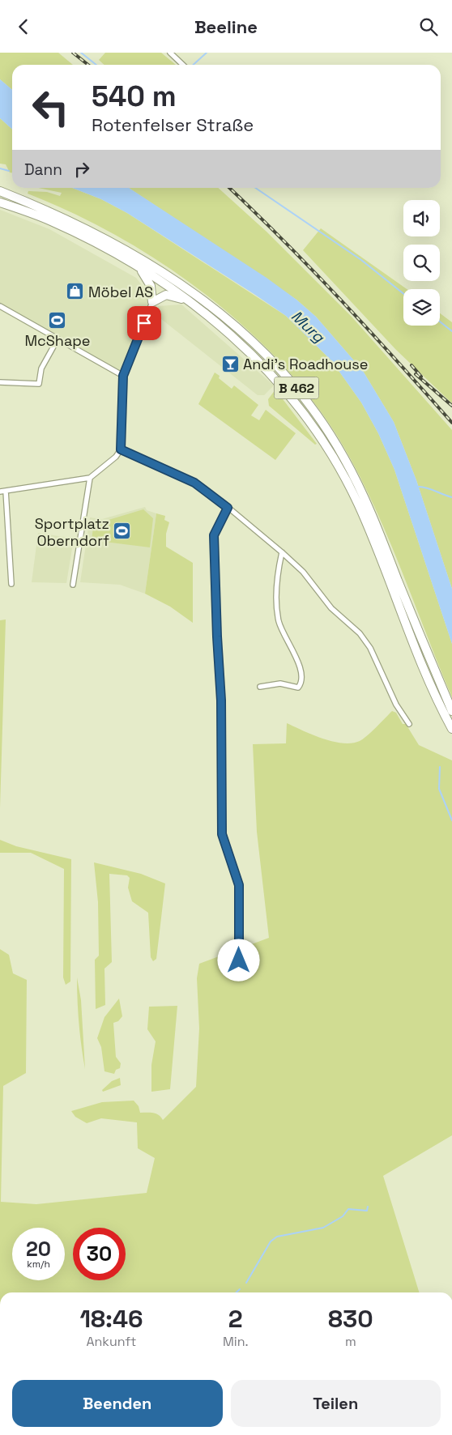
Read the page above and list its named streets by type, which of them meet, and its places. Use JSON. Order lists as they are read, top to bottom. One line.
{"streets":{"highway":["B 462"]},"water":["Murg"],"places":{"shop":["Möbel AS"],"sports":["McShape","Sportplatz Oberndorf"],"bar":["Andi's Roadhouse"]},"page":{"header":"Beeline","turn":["540 m","Rotenfelser Straße"],"then":"Dann","speed":"20 km/h","limit":"30","eta":["18:46","Ankunft","2","Min.","830","m"],"buttons":["Beenden","Teilen"]}}
